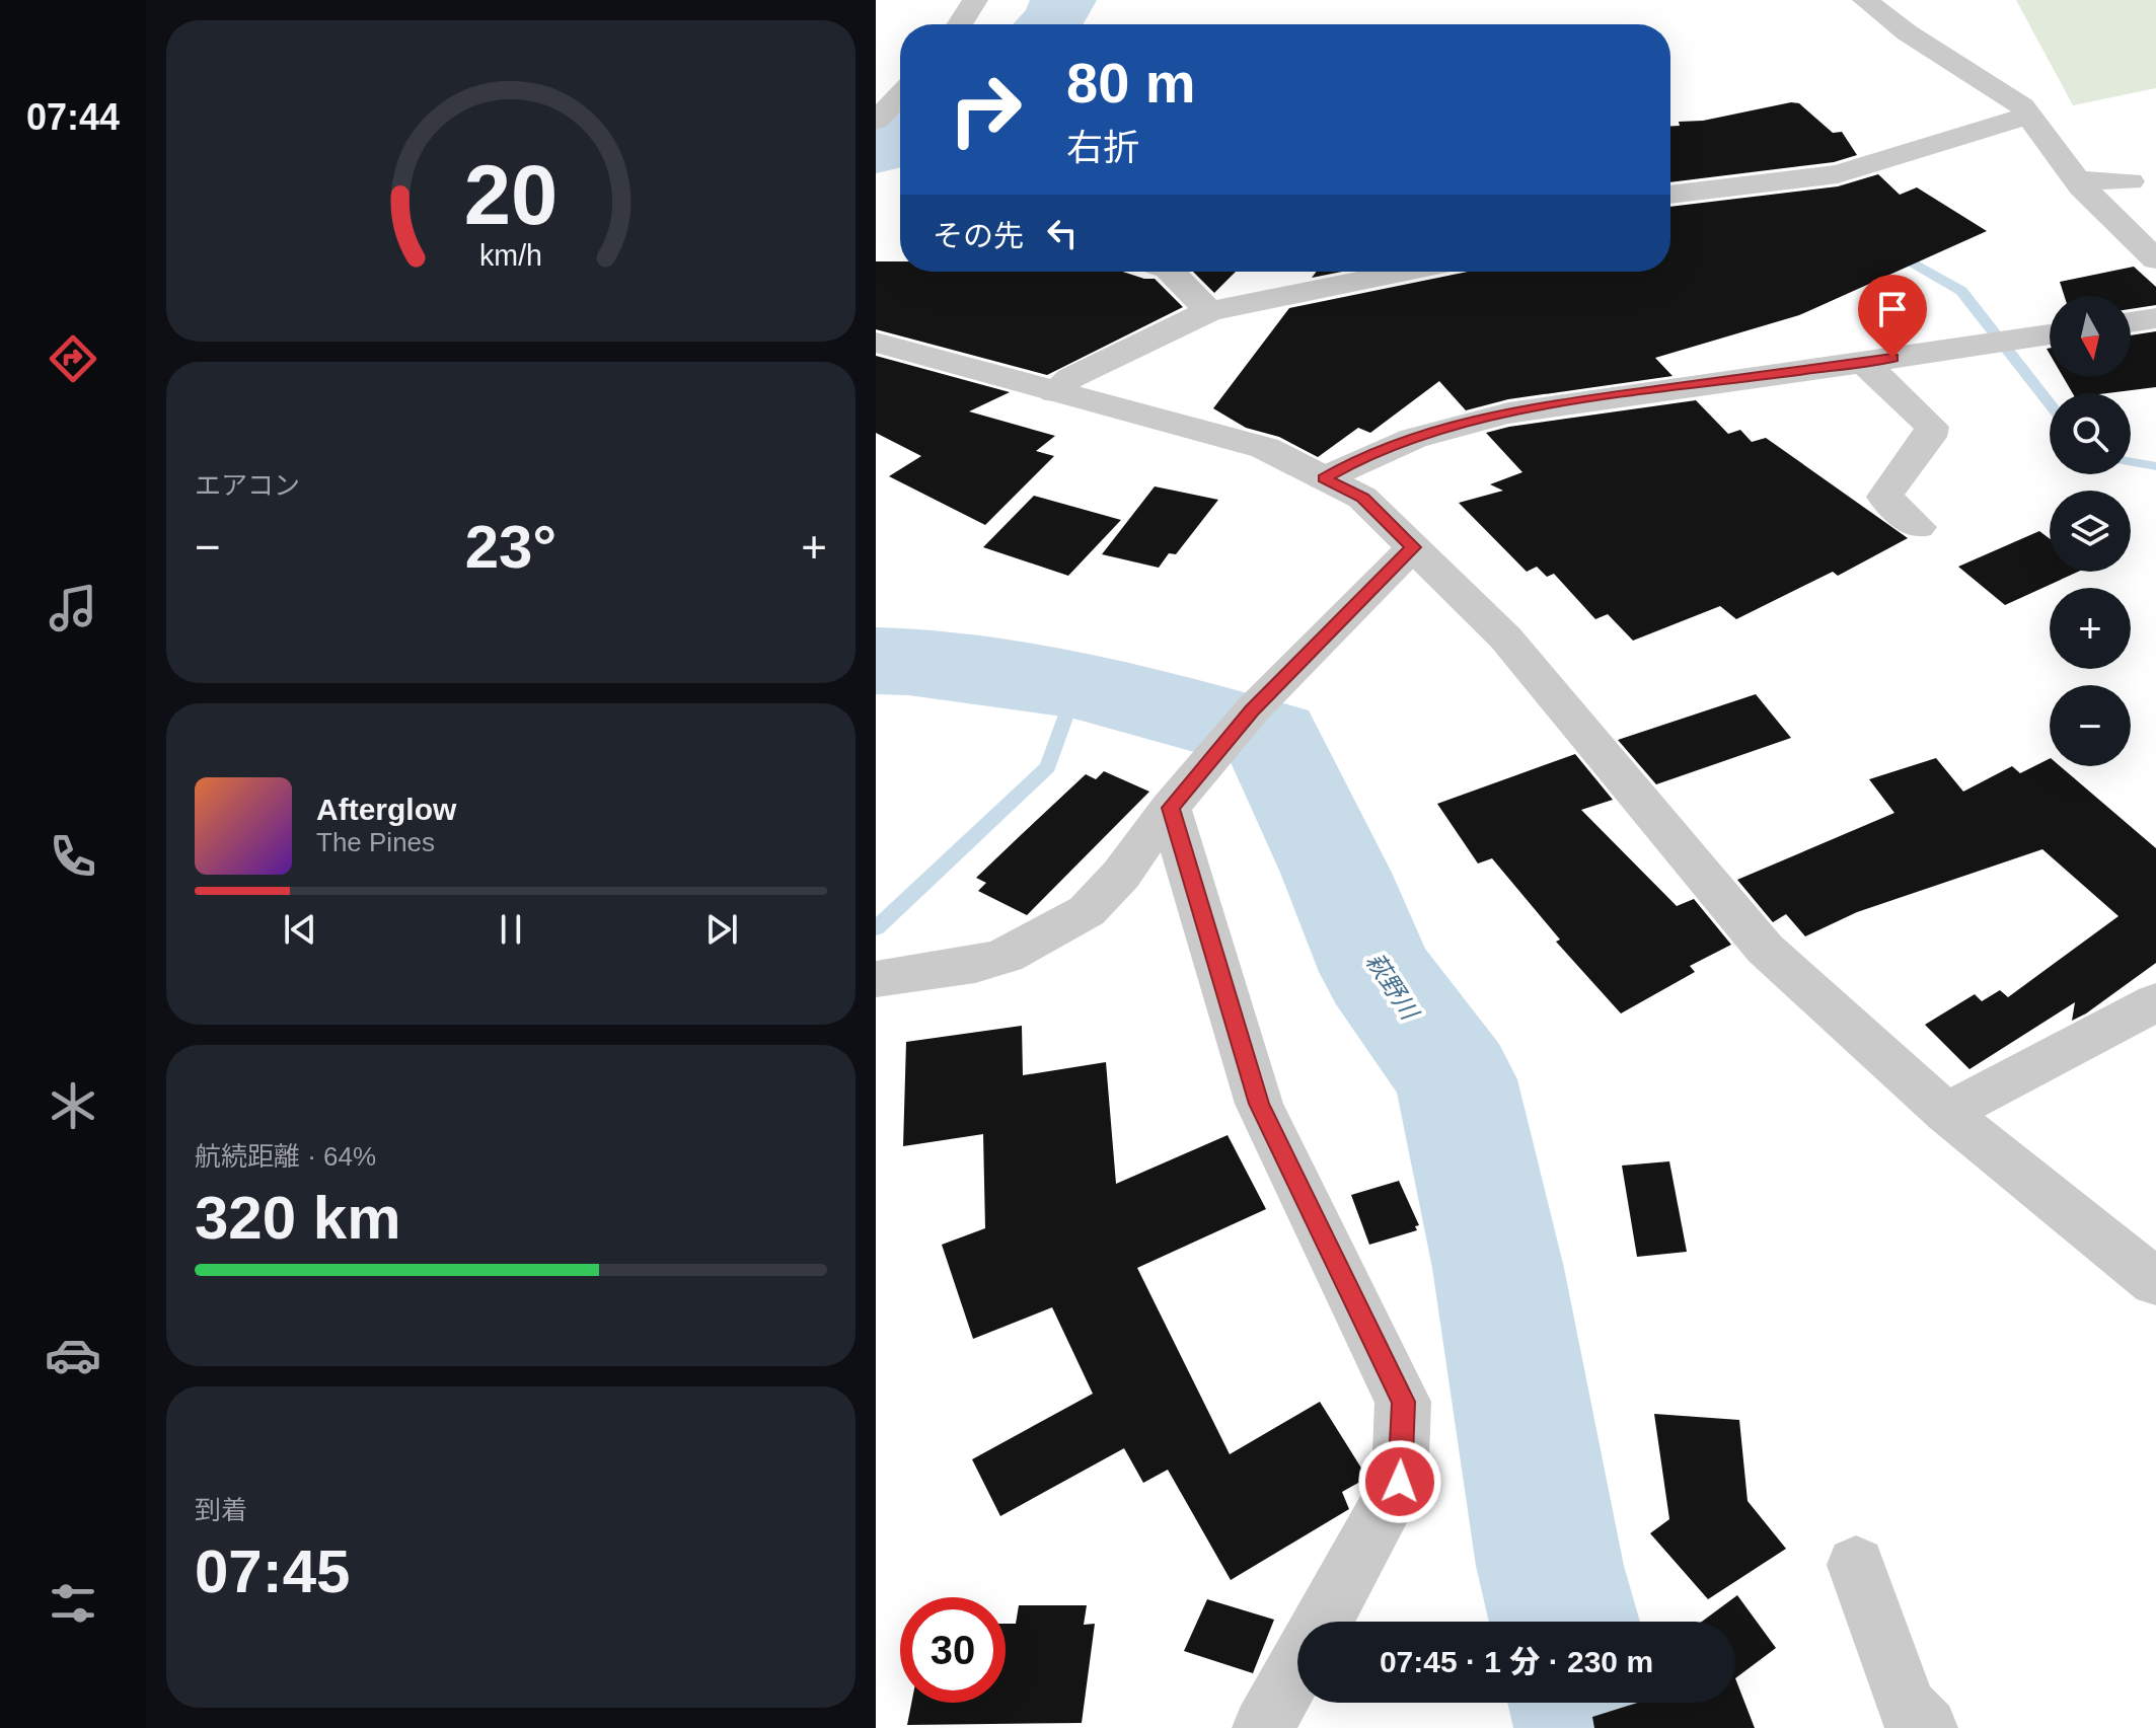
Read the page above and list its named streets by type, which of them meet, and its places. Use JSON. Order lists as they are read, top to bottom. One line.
{"water":["萩野川"],"north":"bottom","page":{"tabs":"07:44","turn":["80 m","右折"],"then":"その先","map_buttons":["+","−"],"tile":["エアコン",["航続距離 · 64%","320 km"],["到着","07:45"]],"heat":["−","23°","+"],"song":["Afterglow","The Pines"],"limit":"30","trip":"07:45 · 1 分 · 230 m","gauge":["20","km/h"]}}
